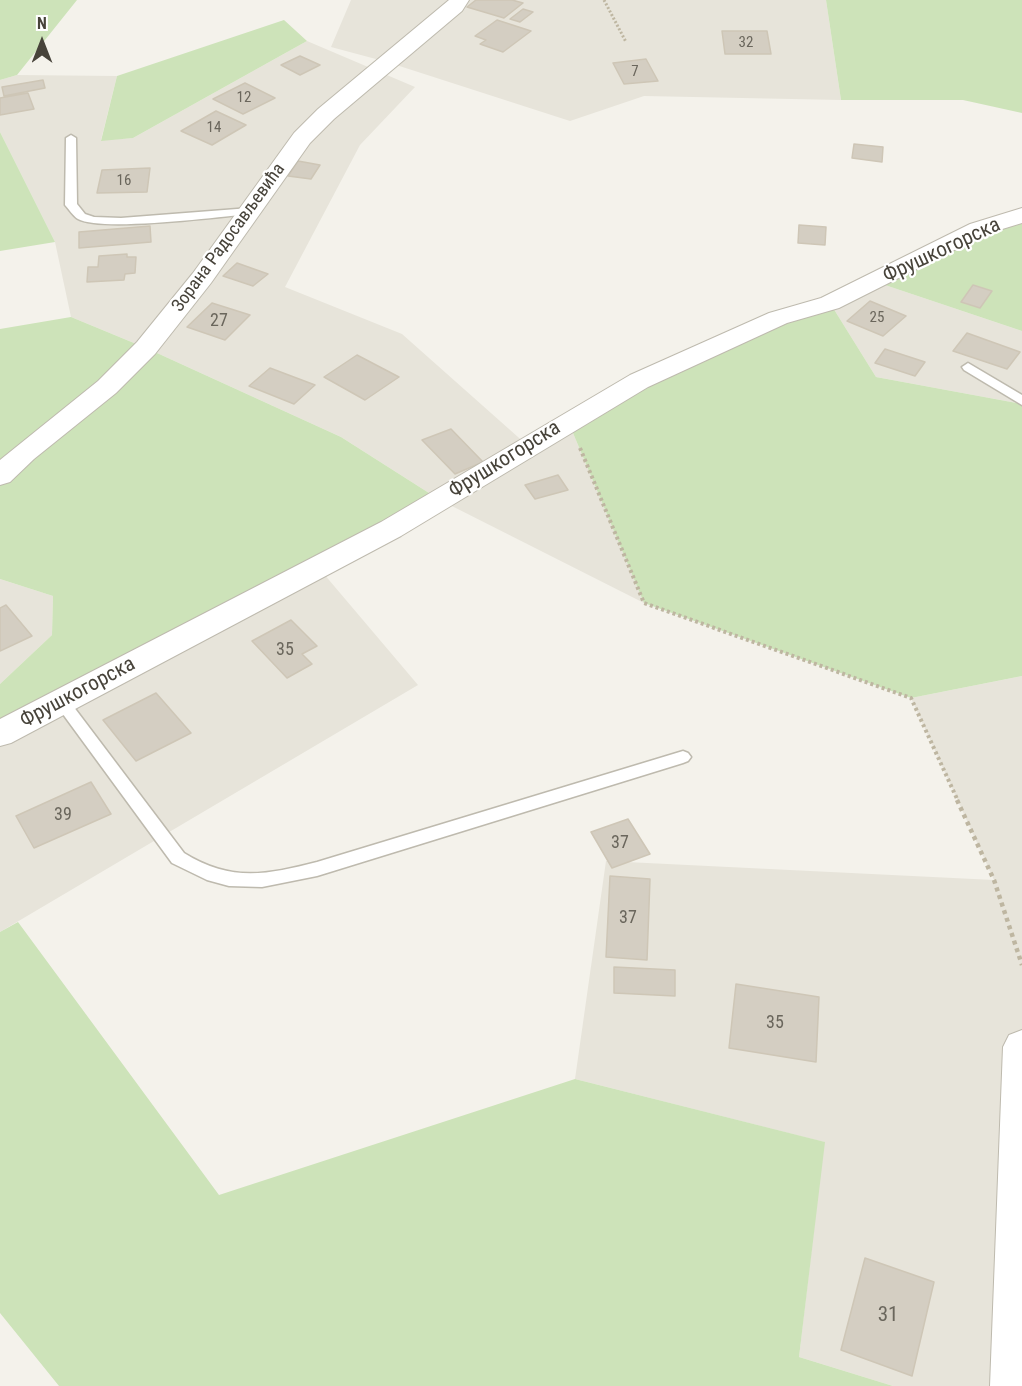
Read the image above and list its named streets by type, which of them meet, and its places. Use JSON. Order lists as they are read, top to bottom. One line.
{"streets":{"street":["Зорана Радосављевића","Фрушкогорска"]},"house_numbers":["32","7","12","14","16","25","27","35","39","37","37","35","31"],"north":"top"}
